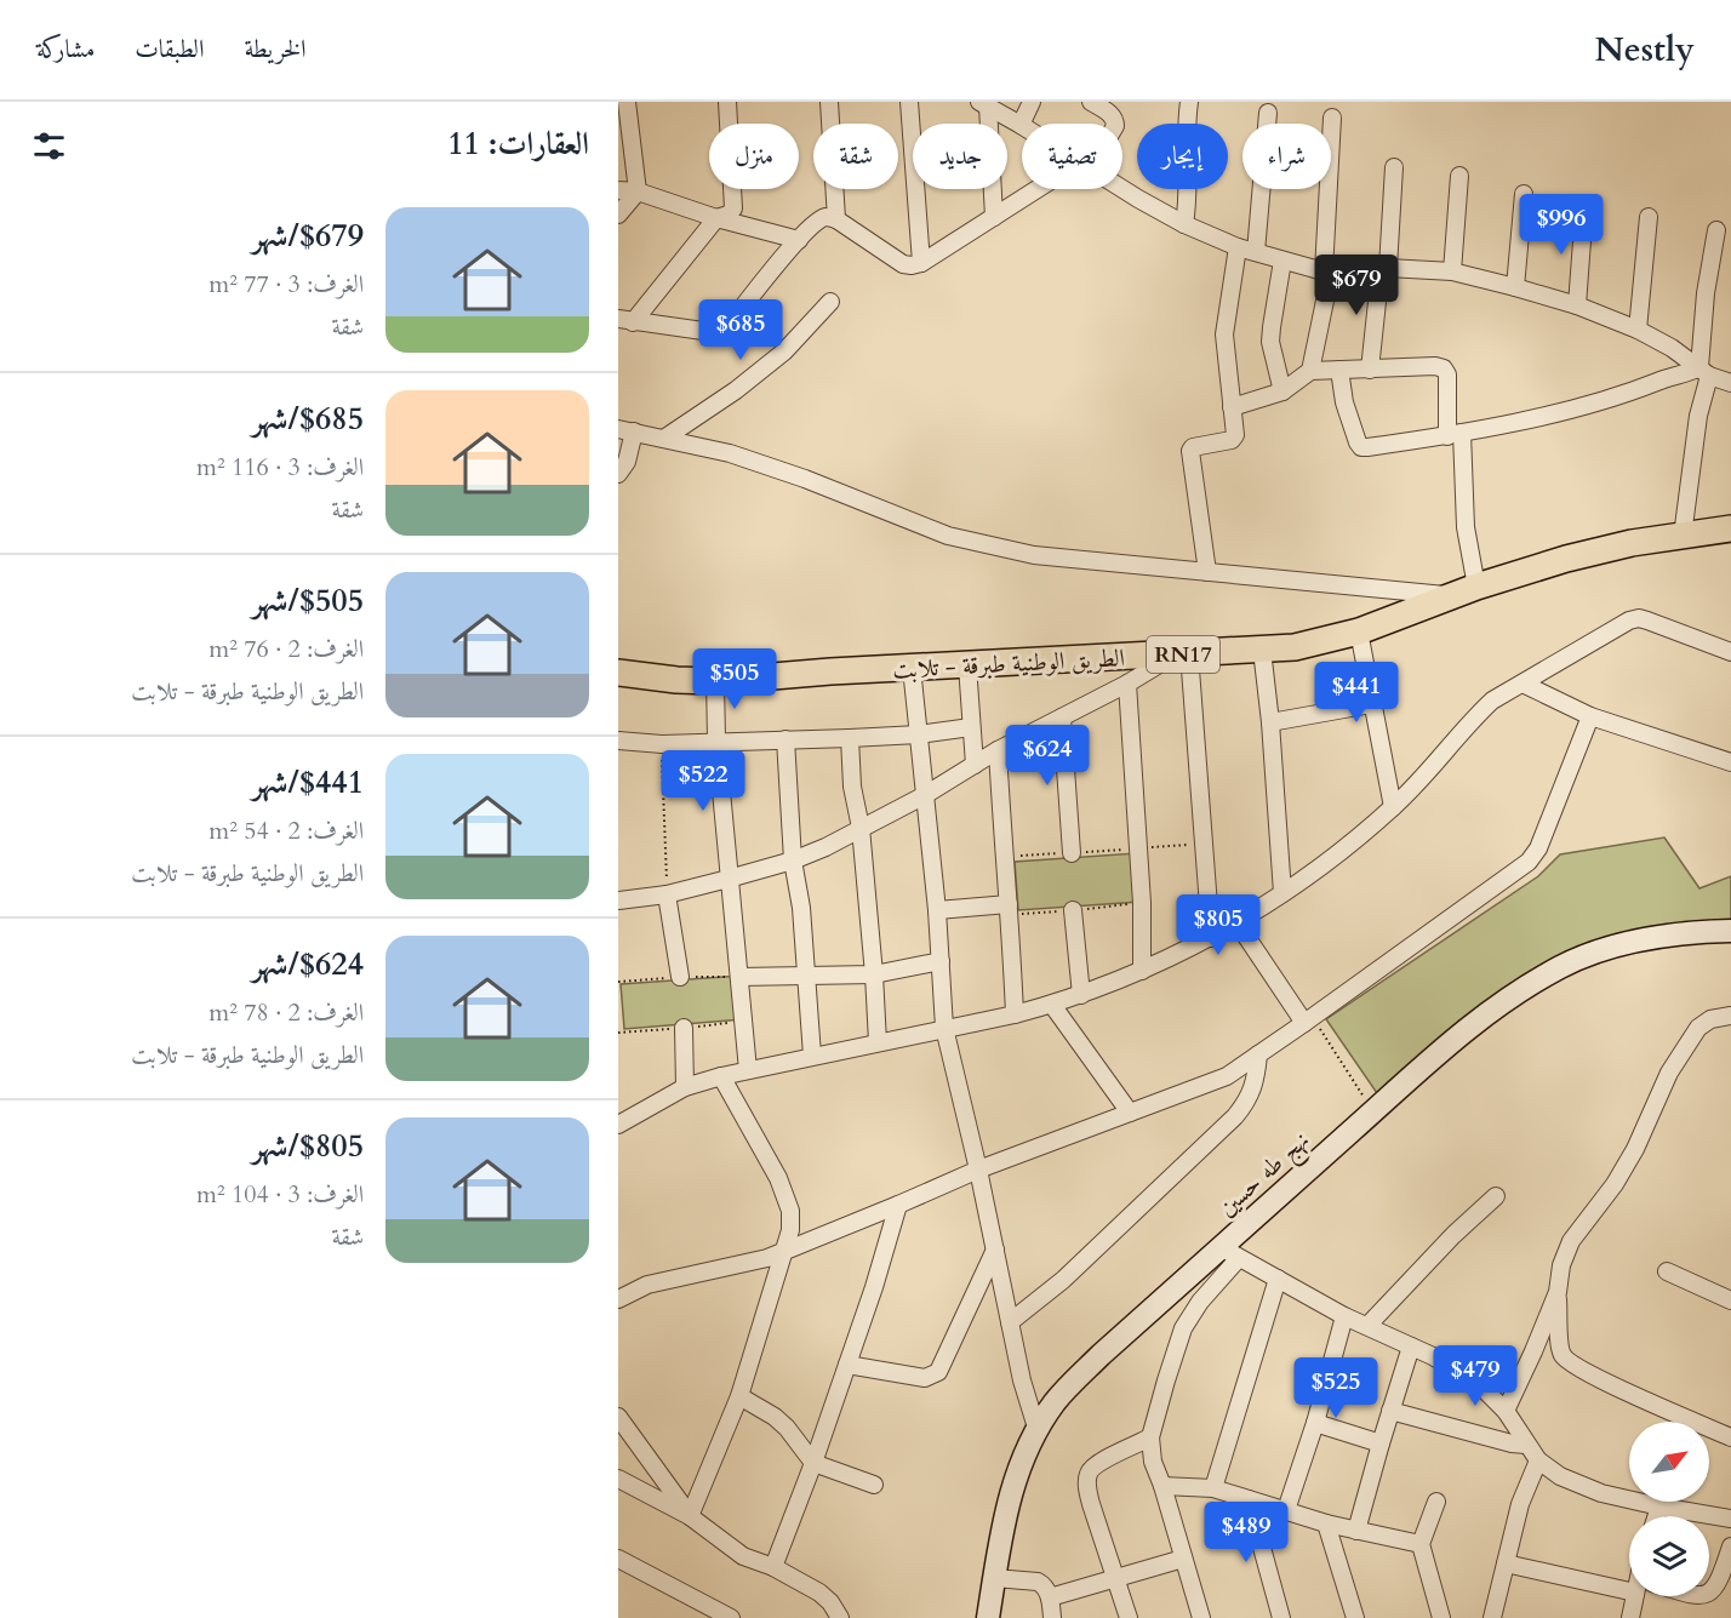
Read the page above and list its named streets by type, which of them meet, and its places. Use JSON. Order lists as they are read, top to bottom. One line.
{"streets":{"main road":["RN17","الطريق الوطنية طبرقة - تلابت","نهج طه حسين"]},"north":"top right","page":{"header":"Nestly","nav":["الخريطة","الطبقات","مشاركة"],"heading":"العقارات: 11","chip":["شراء","إيجار","تصفية","جديد","شقة","منزل"],"list":[{"name":"$679/شهر","note":"الغرف: 3 · 77 m² · شقة"},{"name":"$685/شهر","note":"الغرف: 3 · 116 m² · شقة"},{"name":"$505/شهر","note":"الغرف: 2 · 76 m² · الطريق الوطنية طبرقة - تلابت"},{"name":"$441/شهر","note":"الغرف: 2 · 54 m² · الطريق الوطنية طبرقة - تلابت"},{"name":"$624/شهر","note":"الغرف: 2 · 78 m² · الطريق الوطنية طبرقة - تلابت"},{"name":"$805/شهر","note":"الغرف: 3 · 104 m² · شقة"}],"price":["$996","$679","$685","$505","$441","$624","$522","$805","$479","$525","$489"]}}
